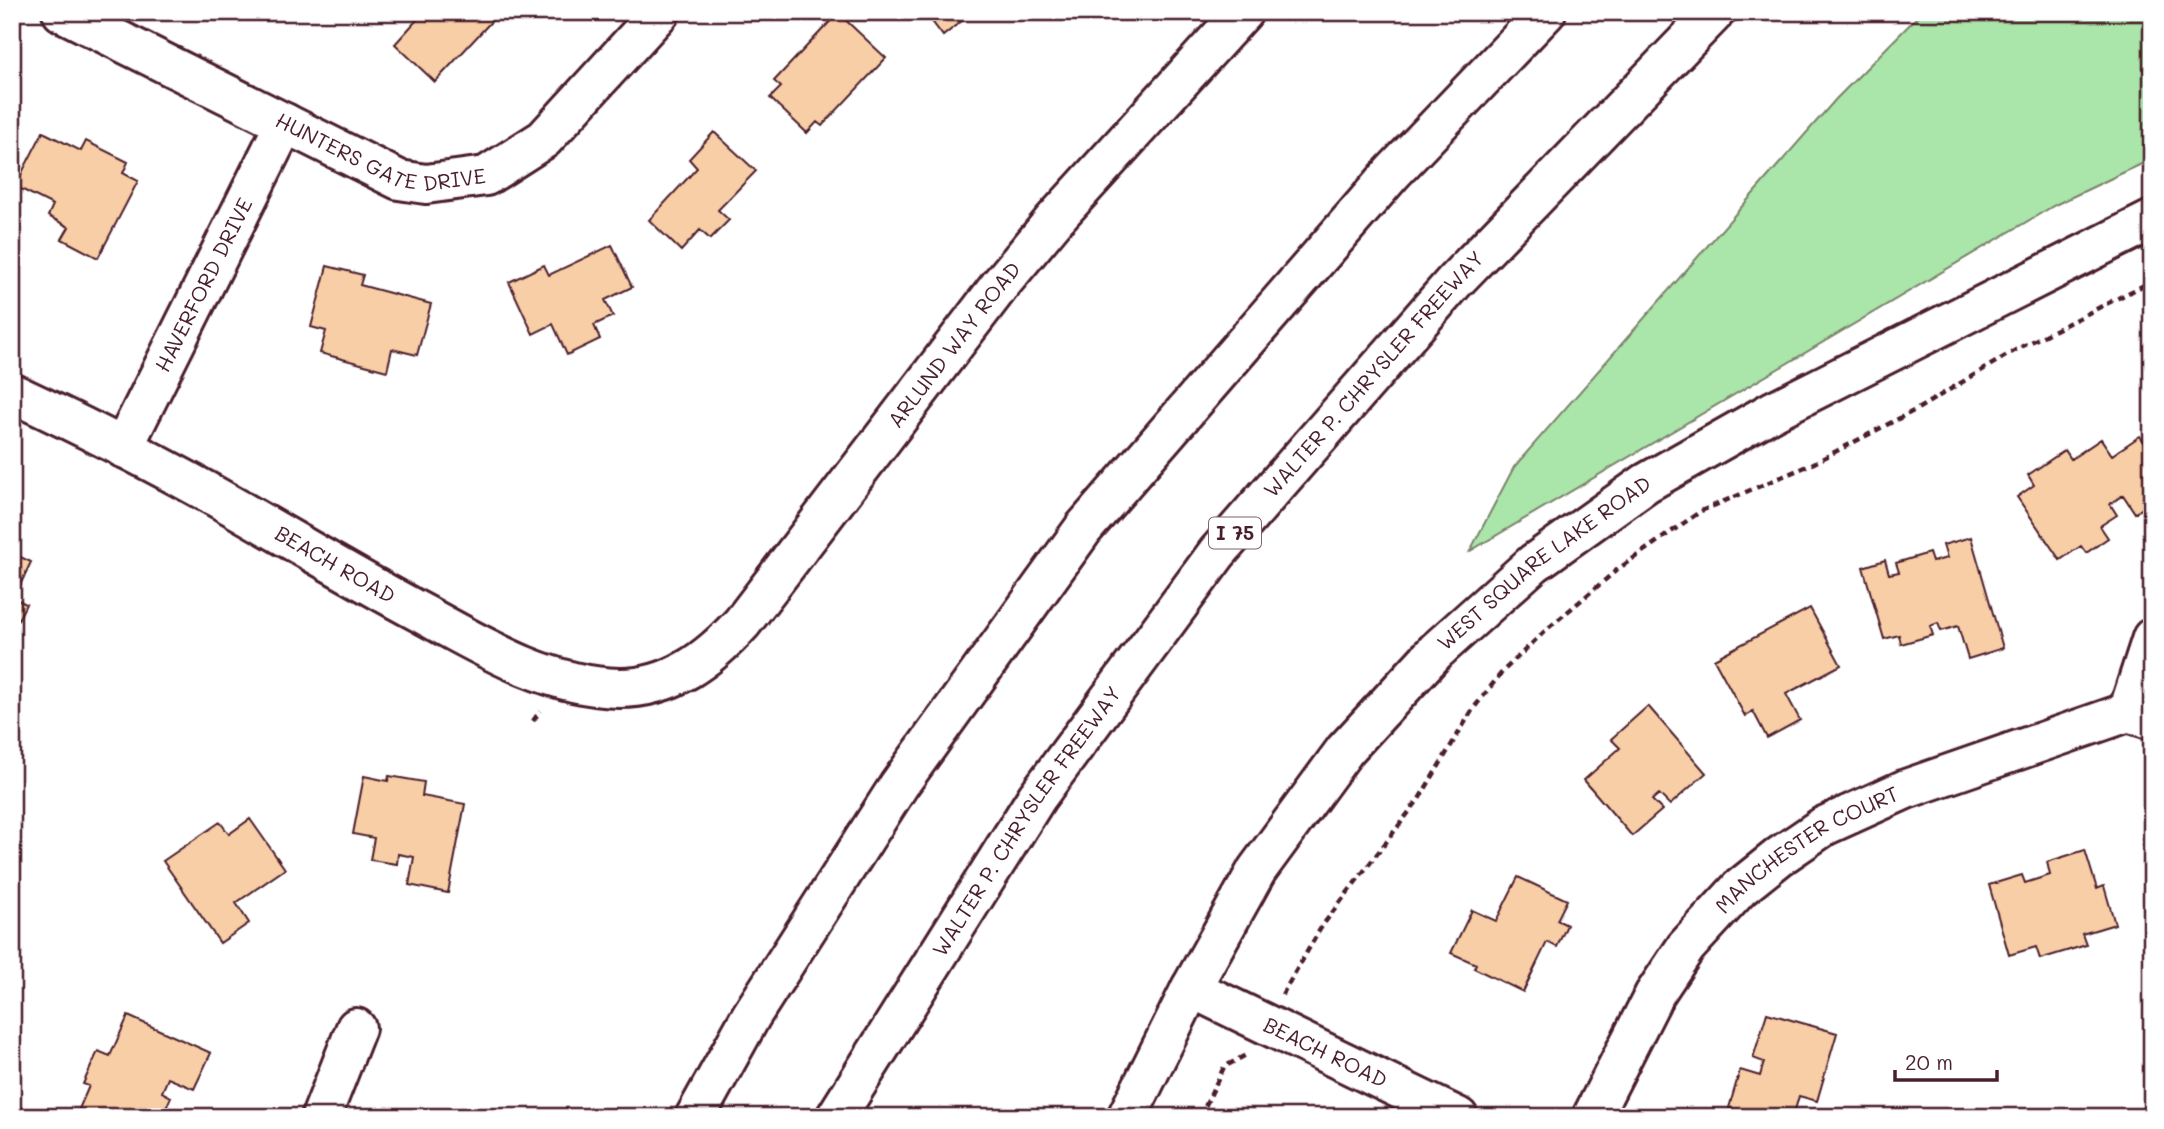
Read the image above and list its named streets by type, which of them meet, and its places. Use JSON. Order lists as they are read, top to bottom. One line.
{"streets":{"main road":["HUNTERS GATE DRIVE","HAVERFORD DRIVE","ARLUND WAY ROAD","WALTER P. CHRYSLER FREEWAY","I 75","BEACH ROAD","WEST SQUARE LAKE ROAD","MANCHESTER COURT"]},"crossings":[["HUNTERS GATE DRIVE","HAVERFORD DRIVE"],["HAVERFORD DRIVE","BEACH ROAD"],["ARLUND WAY ROAD","BEACH ROAD"],["BEACH ROAD","WEST SQUARE LAKE ROAD"]],"scale_bar":"20 m"}
